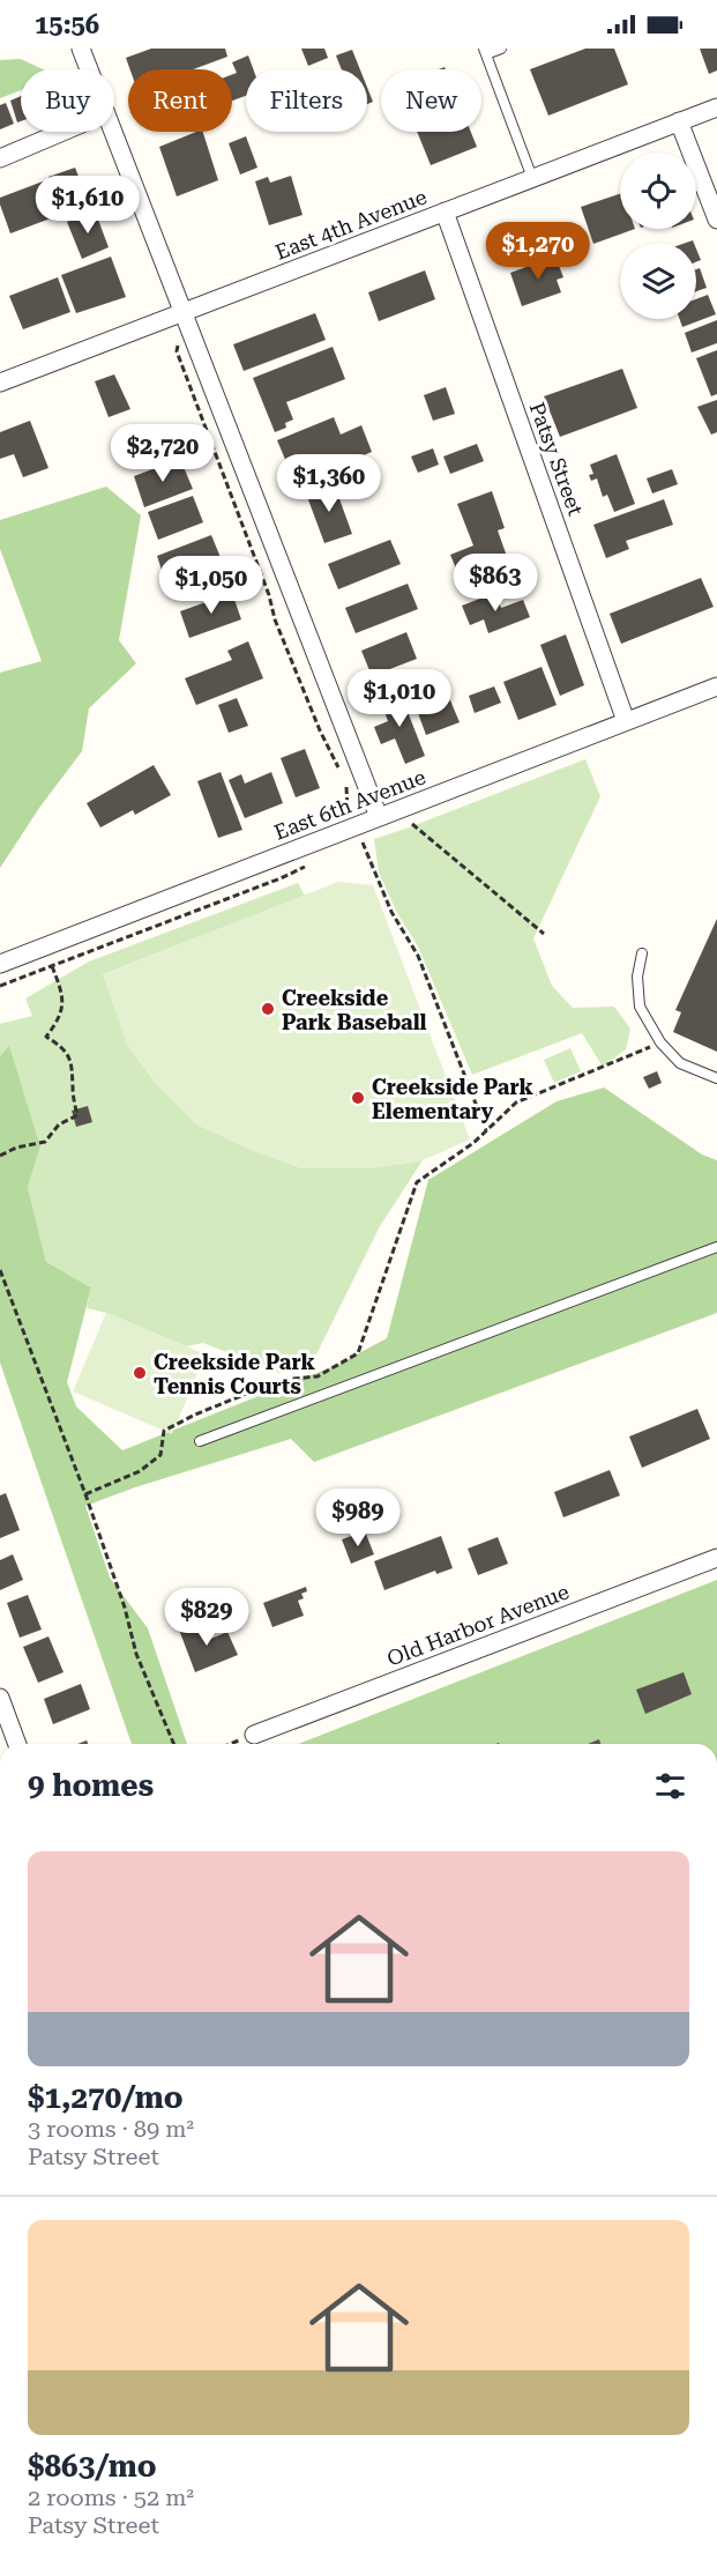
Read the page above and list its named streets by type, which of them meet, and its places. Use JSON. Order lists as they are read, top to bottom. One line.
{"streets":{"street":["East 4th Avenue","Patsy Street","East 6th Avenue","Old Harbor Avenue"]},"crossings":[["East 4th Avenue","Patsy Street"],["Patsy Street","East 6th Avenue"]],"places":["Creekside Park Baseball","Creekside Park Elementary","Creekside Park Tennis Courts"],"page":{"status":"15:56","chip":["Buy","Rent","Filters","New"],"price":["$1,610","$1,270","$2,720","$1,360","$863","$1,050","$1,010","$989","$829"],"heading":"9 homes","list":[{"name":"$1,270/mo","note":"3 rooms · 89 m² · Patsy Street"},{"name":"$863/mo","note":"2 rooms · 52 m² · Patsy Street"}]}}
